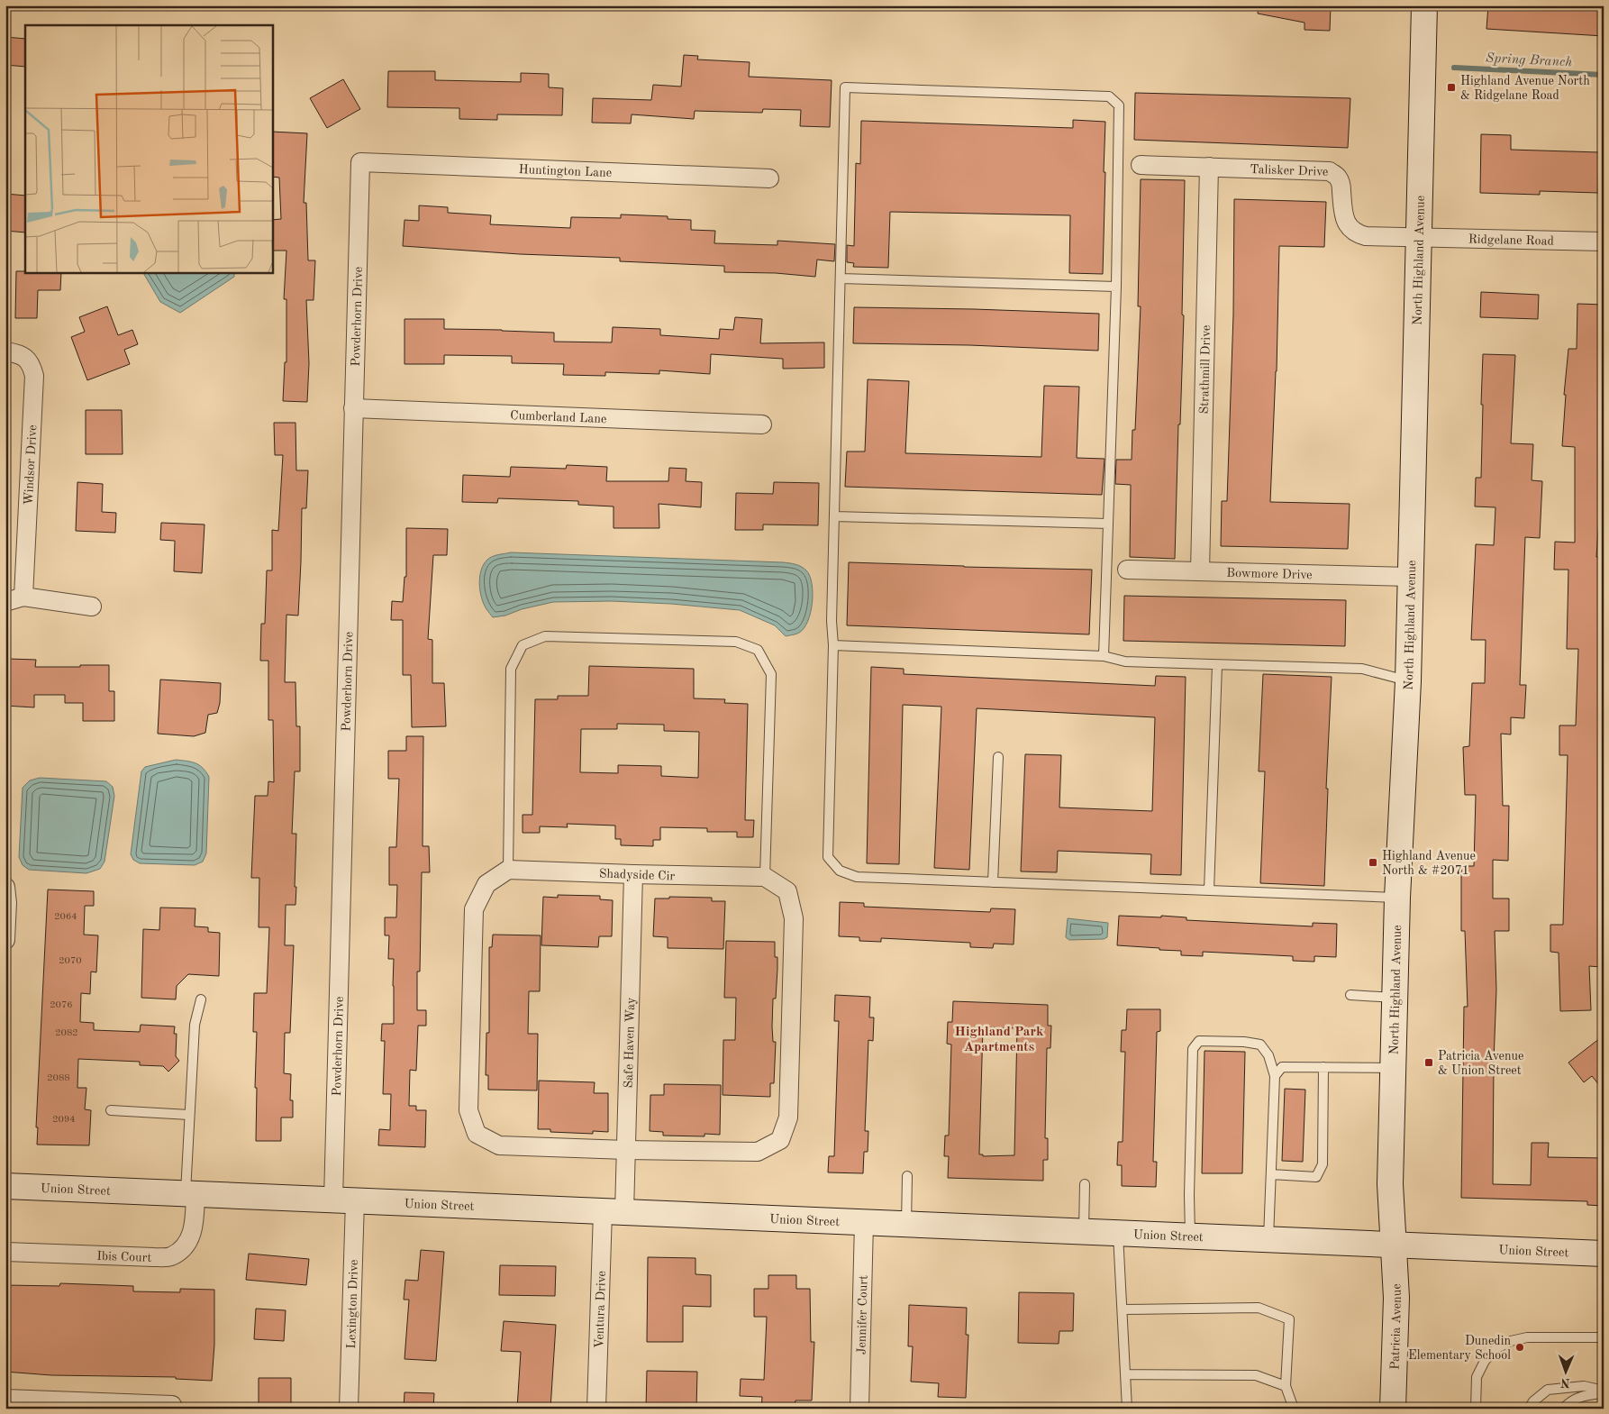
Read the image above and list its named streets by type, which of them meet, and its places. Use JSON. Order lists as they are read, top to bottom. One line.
{"streets":{"street":["Huntington Lane","Talisker Drive","Ridgelane Road","North Highland Avenue","Powderhorn Drive","Strathmill Drive","Cumberland Lane","Windsor Drive","Bowmore Drive","Shadyside Cir","Safe Haven Way","Union Street","Ibis Court","Lexington Drive","Ventura Drive","Jennifer Court","Patricia Avenue"]},"crossings":[["Huntington Lane","Powderhorn Drive"],["Talisker Drive","Ridgelane Road"],["Talisker Drive","North Highland Avenue"],["Talisker Drive","Strathmill Drive"],["Ridgelane Road","North Highland Avenue"],["North Highland Avenue","Bowmore Drive"],["North Highland Avenue","Union Street"],["North Highland Avenue","Patricia Avenue"],["Powderhorn Drive","Cumberland Lane"],["Powderhorn Drive","Union Street"],["Powderhorn Drive","Lexington Drive"],["Strathmill Drive","Bowmore Drive"],["Shadyside Cir","Safe Haven Way"],["Safe Haven Way","Union Street"],["Safe Haven Way","Ventura Drive"],["Union Street","Ibis Court"],["Union Street","Lexington Drive"],["Union Street","Ventura Drive"],["Union Street","Jennifer Court"],["Union Street","Patricia Avenue"]],"districts":["Highland Park Apartments"],"water":["Spring Branch"],"places":{"transit":["Highland Avenue North & Ridgelane Road","Highland Avenue North & #2071","Patricia Avenue & Union Street"],"other":["Dunedin Elementary School"]},"house_numbers":["2064","2070","2076","2082","2088","2094"],"north":"bottom"}
